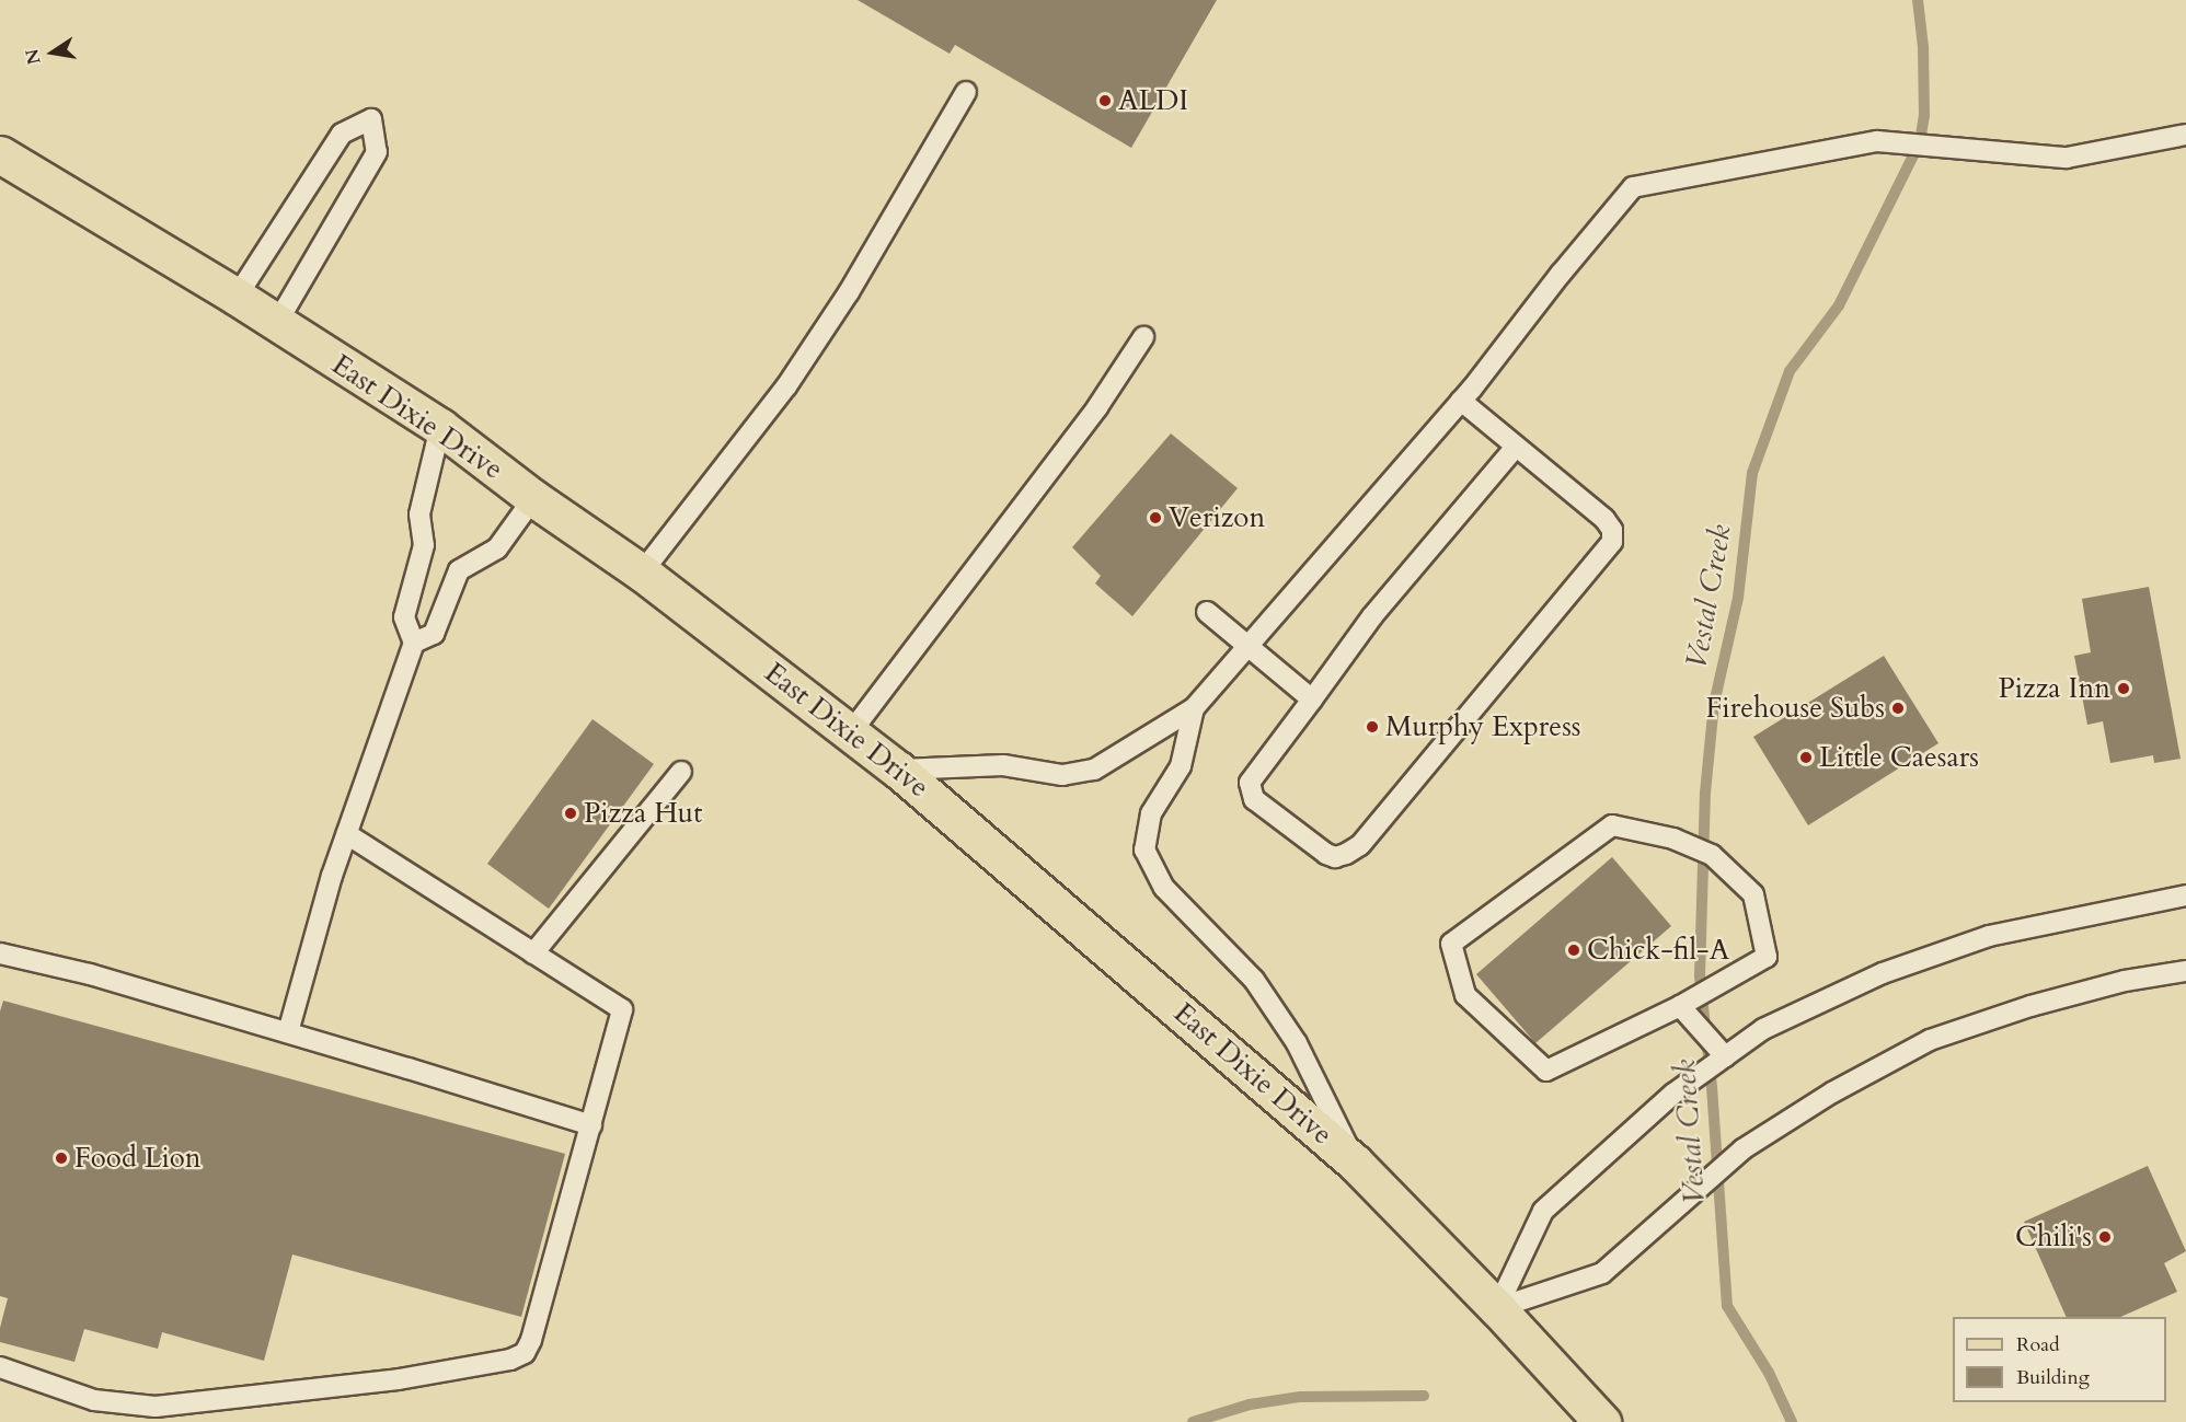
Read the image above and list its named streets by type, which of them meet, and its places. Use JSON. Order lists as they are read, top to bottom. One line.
{"streets":{"main road":["East Dixie Drive"]},"water":["Vestal Creek"],"places":["ALDI","Verizon","Pizza Inn","Firehouse Subs","Murphy Express","Little Caesars","Pizza Hut","Chick-fil-A","Food Lion","Chili's"],"legend":["Road","Building"],"north":"left"}
